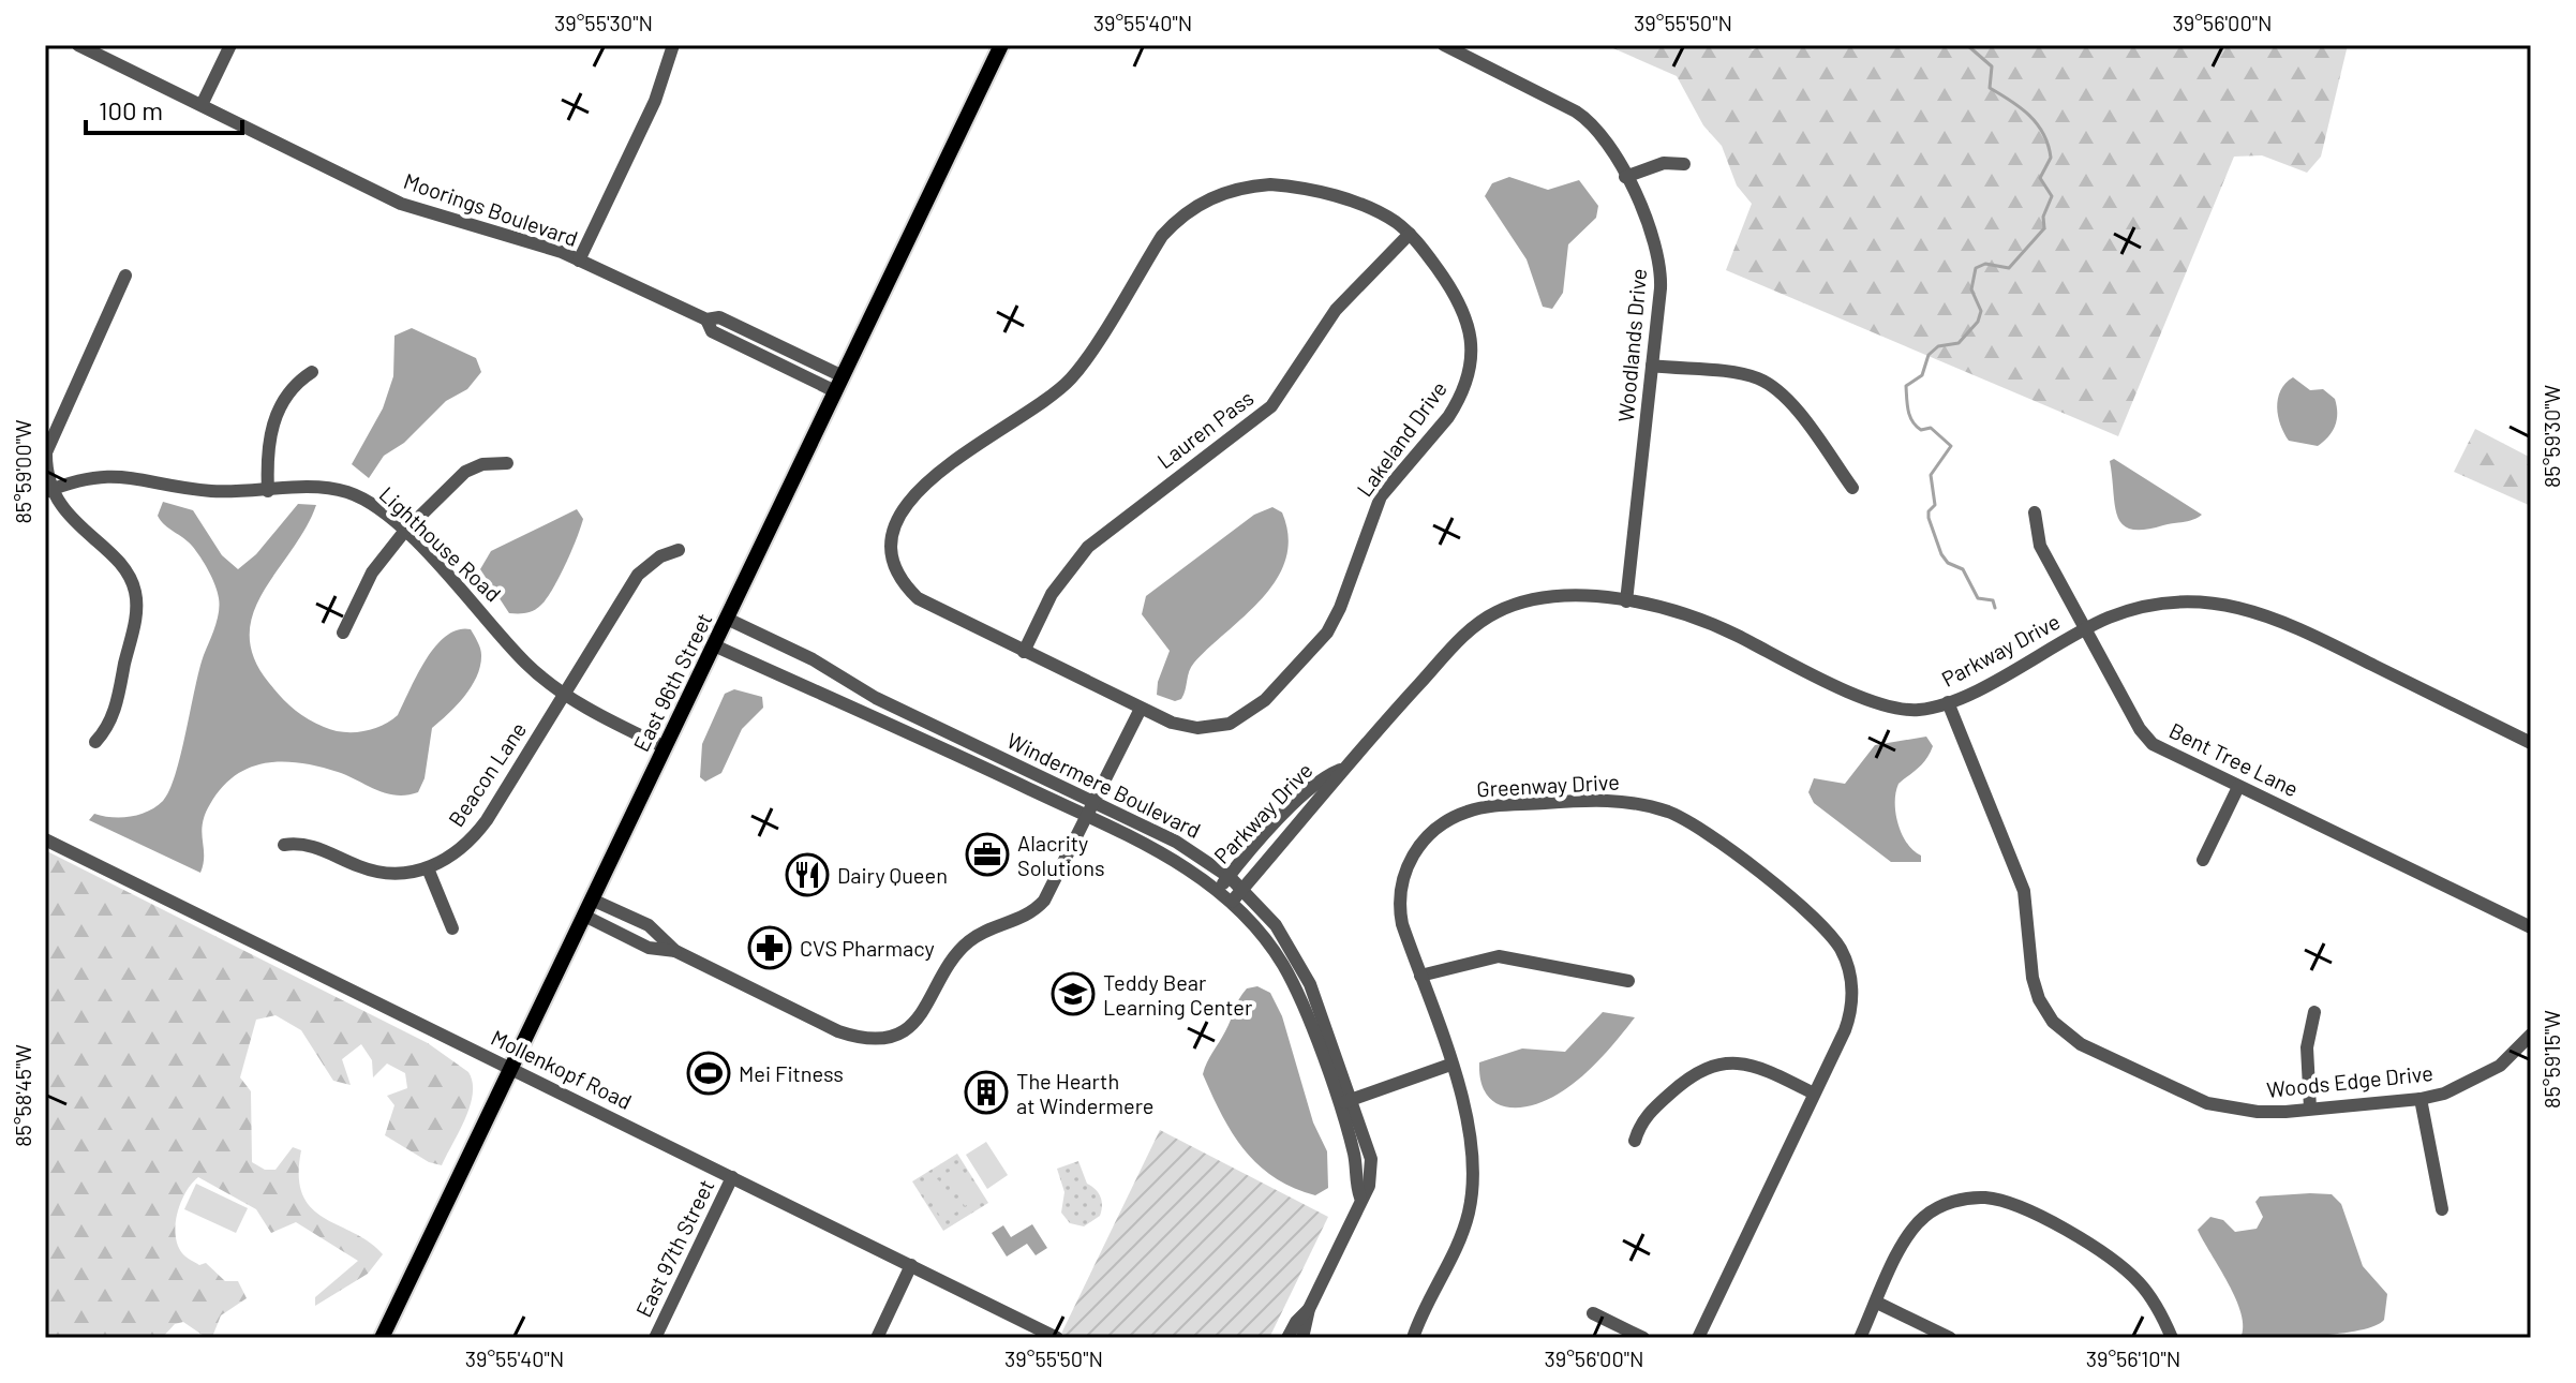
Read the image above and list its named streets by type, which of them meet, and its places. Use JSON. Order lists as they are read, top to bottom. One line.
{"streets":{"main road":["East 96th Street"],"street":["Moorings Boulevard","Woodlands Drive","Lauren Pass","Lakeland Drive","Lighthouse Road","Parkway Drive","Bent Tree Lane","Beacon Lane","Windermere Boulevard","Greenway Drive","Mollenkopf Road","Woods Edge Drive","East 97th Street"]},"crossings":[["Moorings Boulevard","East 96th Street"],["Woodlands Drive","Parkway Drive"],["Lauren Pass","Lakeland Drive"],["Lighthouse Road","East 96th Street"],["Lighthouse Road","Beacon Lane"],["Parkway Drive","Bent Tree Lane"],["Parkway Drive","Windermere Boulevard"],["Parkway Drive","Woods Edge Drive"],["East 96th Street","Windermere Boulevard"],["East 96th Street","Mollenkopf Road"],["Mollenkopf Road","East 97th Street"]],"places":{"office":["Alacrity Solutions"],"restaurant":["Dairy Queen"],"pharmacy":["CVS Pharmacy"],"school or university":["Teddy Bear Learning Center"],"sports":["Mei Fitness"],"building":["The Hearth at Windermere"]},"scale_bar":"100 m","coordinates":["39°55'30\"N","39°55'40\"N","39°55'50\"N","39°56'00\"N","85°59'30\"W","85°59'00\"W","85°59'15\"W","85°58'45\"W","39°56'10\"N"]}
